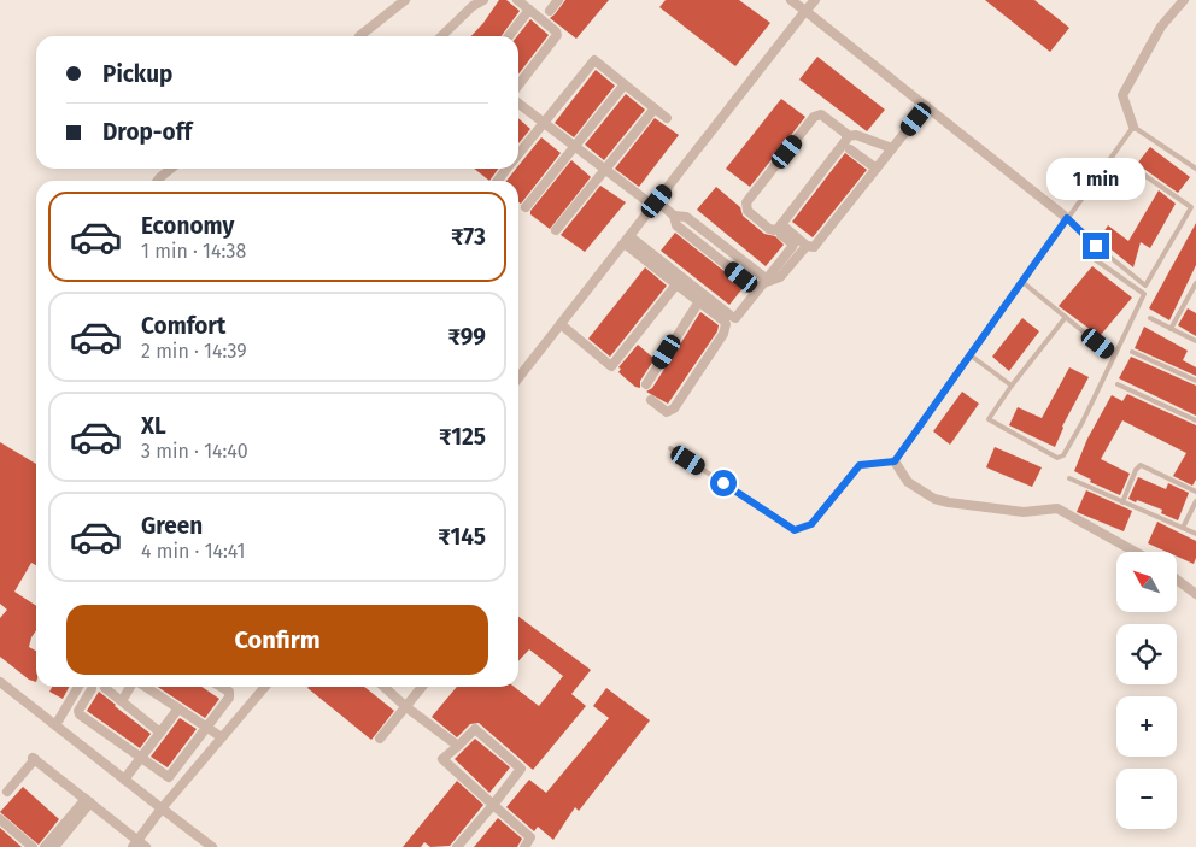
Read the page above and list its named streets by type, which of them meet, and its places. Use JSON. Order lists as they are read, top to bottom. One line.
{"north":"top left","page":{"banner":["Pickup","Drop-off"],"bubble":"1 min","list":[{"name":"Economy","note":"1 min · 14:38","value":"₹73"},{"name":"Comfort","note":"2 min · 14:39","value":"₹99"},{"name":"XL","note":"3 min · 14:40","value":"₹125"},{"name":"Green","note":"4 min · 14:41","value":"₹145"}],"map_buttons":["+","−"],"buttons":"Confirm"}}
